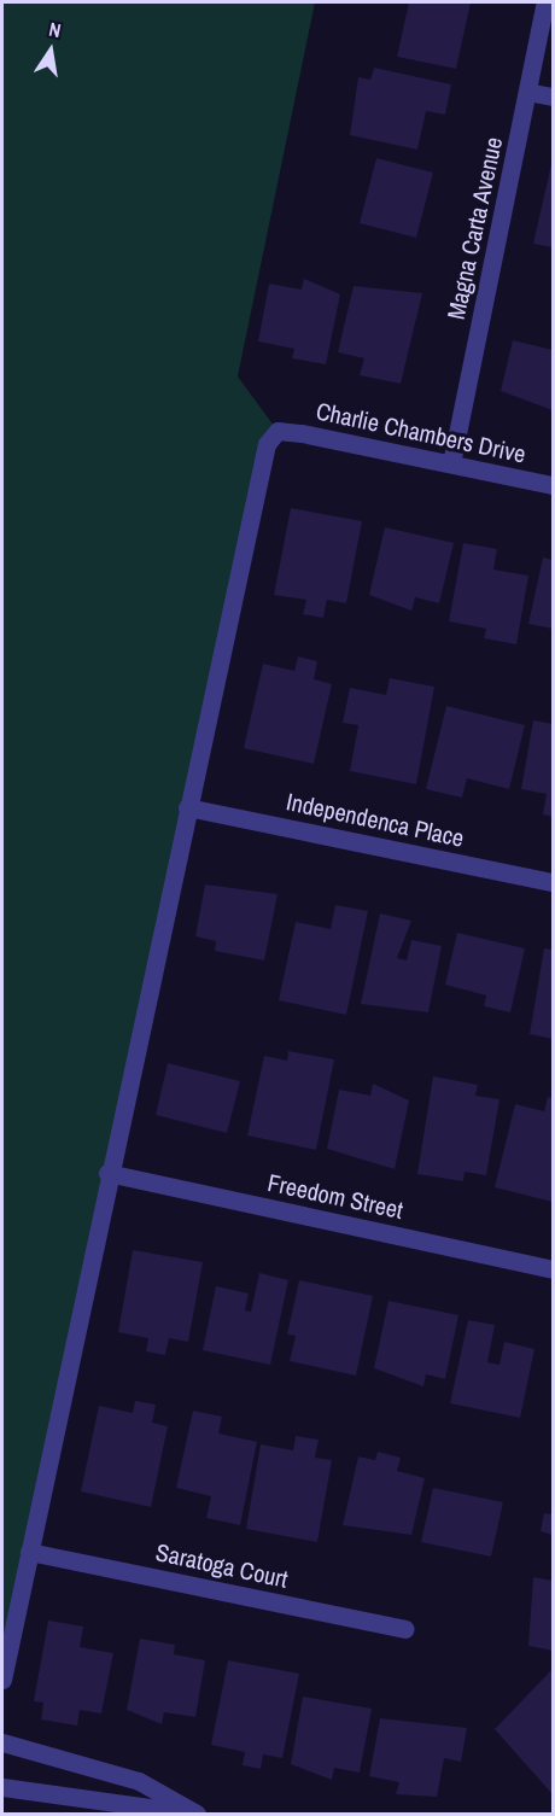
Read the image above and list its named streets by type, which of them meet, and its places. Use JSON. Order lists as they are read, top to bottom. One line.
{"streets":{"street":["Magna Carta Avenue","Charlie Chambers Drive","Independenca Place","Freedom Street","Saratoga Court"]},"crossings":[["Magna Carta Avenue","Charlie Chambers Drive"],["Charlie Chambers Drive","Independenca Place"]],"north":"top"}
